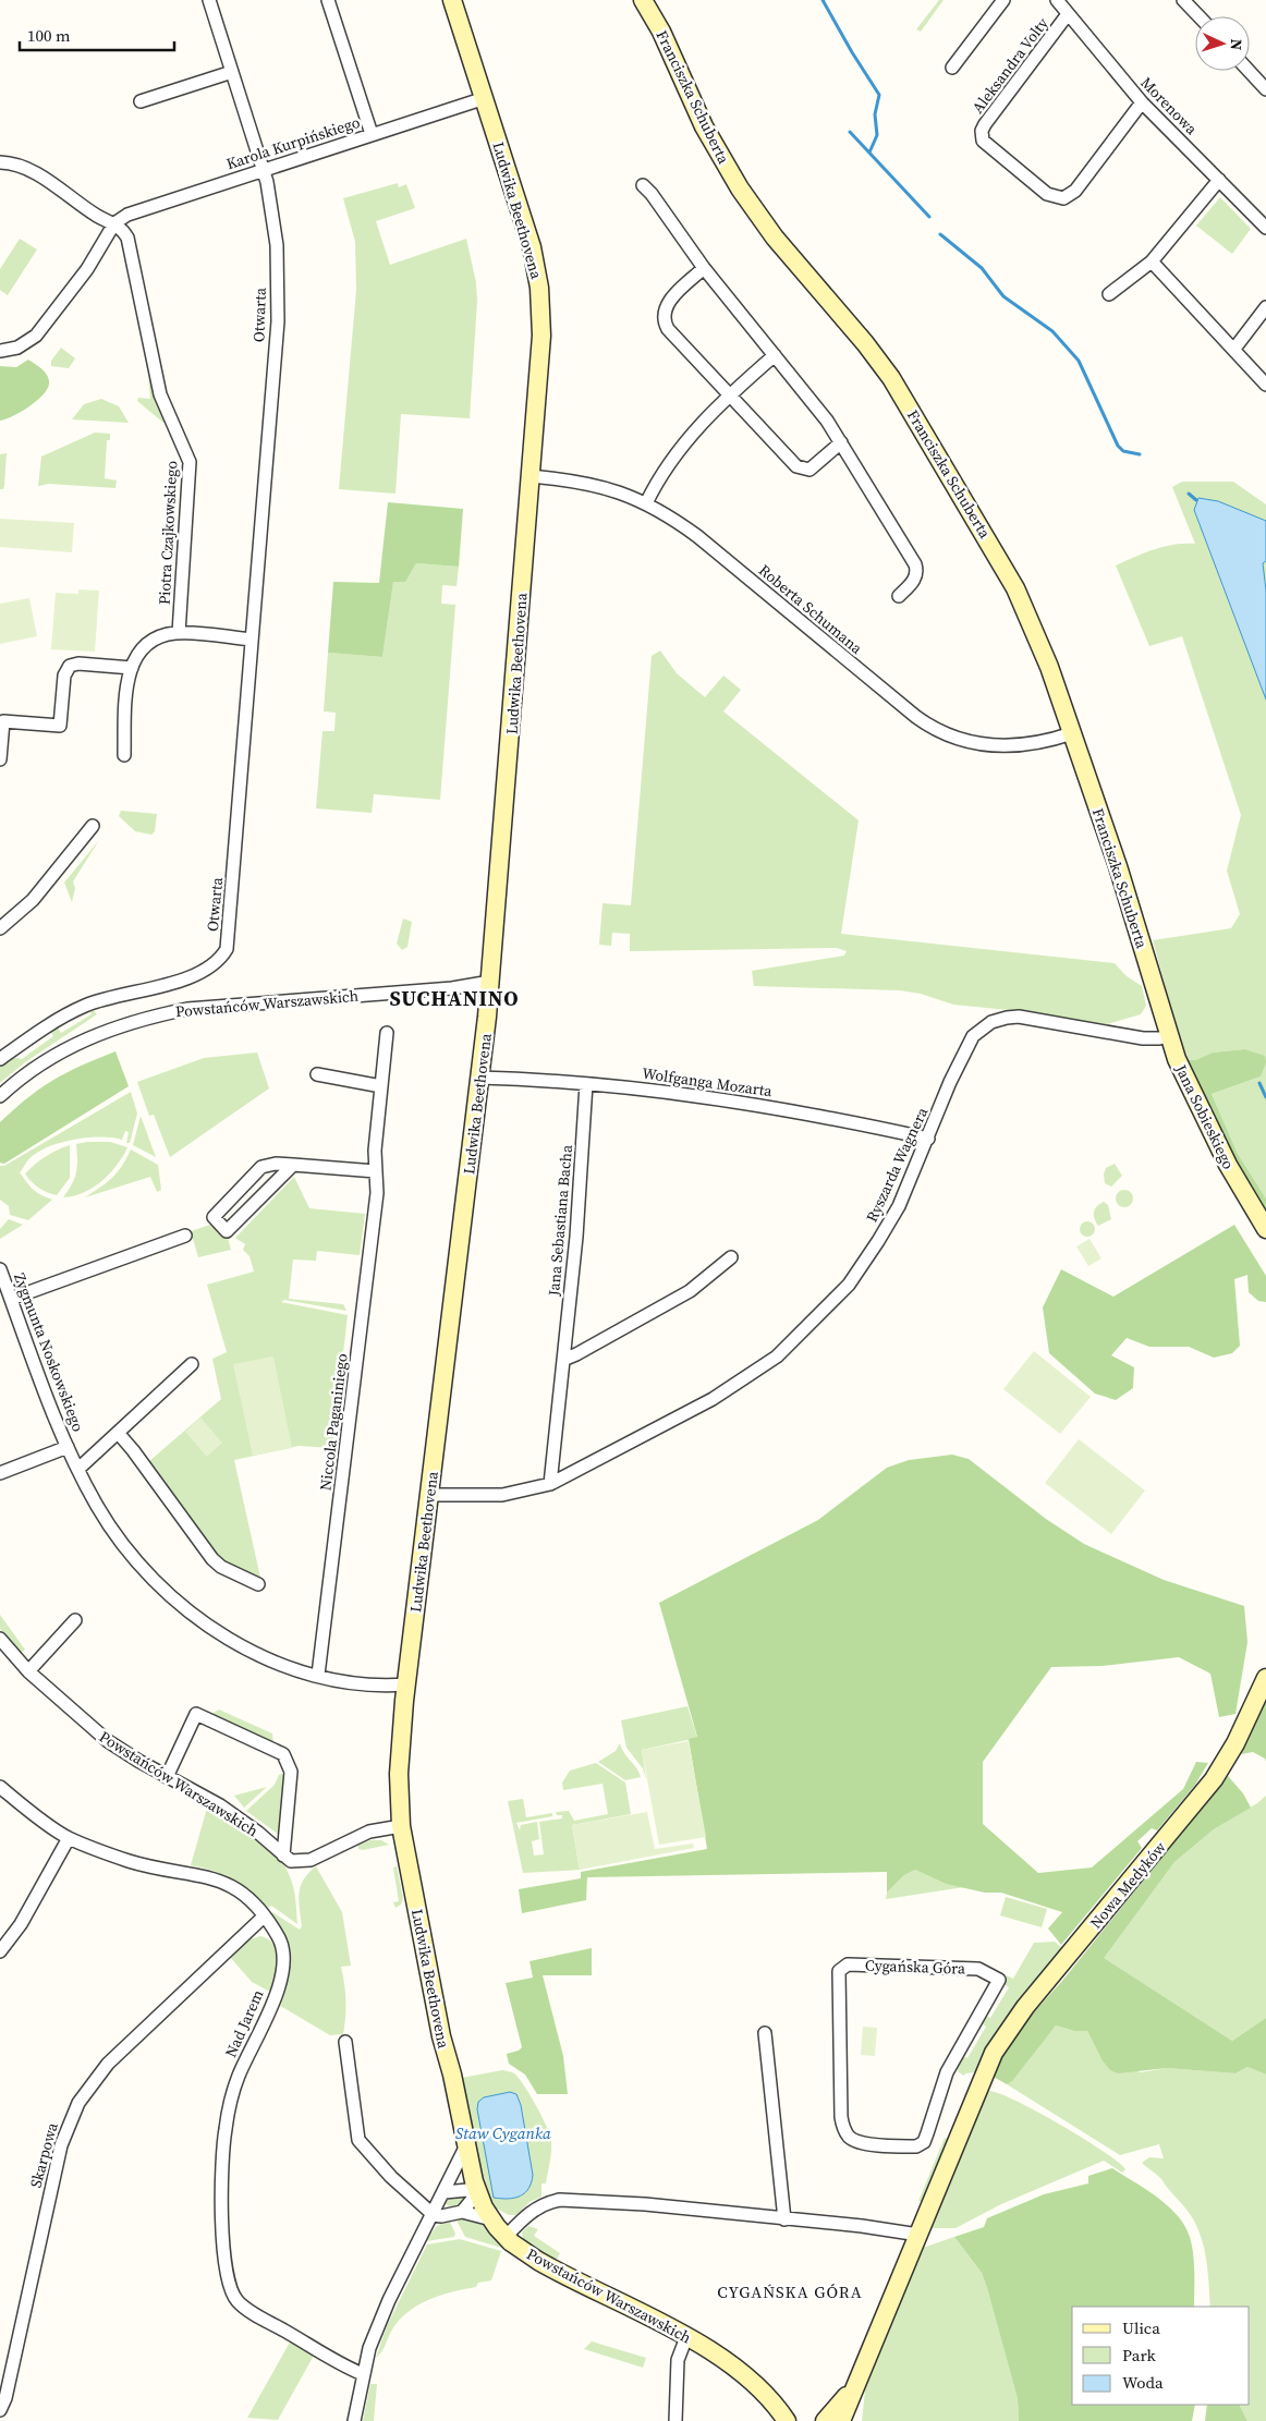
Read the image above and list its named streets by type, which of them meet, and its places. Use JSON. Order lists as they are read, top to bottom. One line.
{"streets":{"street":["Aleksandra Volty","Franciszka Schuberta","Morenowa","Karola Kurpińskiego","Ludwika Beethovena","Otwarta","Piotra Czajkowskiego","Roberta Schumana","Powstańców Warszawskich","Wolfganga Mozarta","Jana Sobieskiego","Ryszarda Wagnera","Jana Sebastiana Bacha","Zygmunta Noskowskiego","Niccola Paganiniego","Nowa Medyków","Cygańska Góra","Nad Jarem","Skarpowa"]},"crossings":[["Aleksandra Volty","Morenowa"],["Franciszka Schuberta","Roberta Schumana"],["Franciszka Schuberta","Jana Sobieskiego"],["Karola Kurpińskiego","Ludwika Beethovena"],["Karola Kurpińskiego","Otwarta"],["Karola Kurpińskiego","Piotra Czajkowskiego"],["Ludwika Beethovena","Roberta Schumana"],["Ludwika Beethovena","Powstańców Warszawskich"],["Ludwika Beethovena","Wolfganga Mozarta"],["Ludwika Beethovena","Ryszarda Wagnera"],["Ludwika Beethovena","Zygmunta Noskowskiego"],["Wolfganga Mozarta","Ryszarda Wagnera"],["Wolfganga Mozarta","Jana Sebastiana Bacha"],["Jana Sobieskiego","Ryszarda Wagnera"],["Ryszarda Wagnera","Jana Sebastiana Bacha"],["Zygmunta Noskowskiego","Niccola Paganiniego"],["Nad Jarem","Skarpowa"]],"districts":["SUCHANINO","CYGAŃSKA GÓRA"],"water":["Staw Cyganka"],"legend":["Ulica","Park","Woda"],"scale_bar":"100 m","north":"right"}
